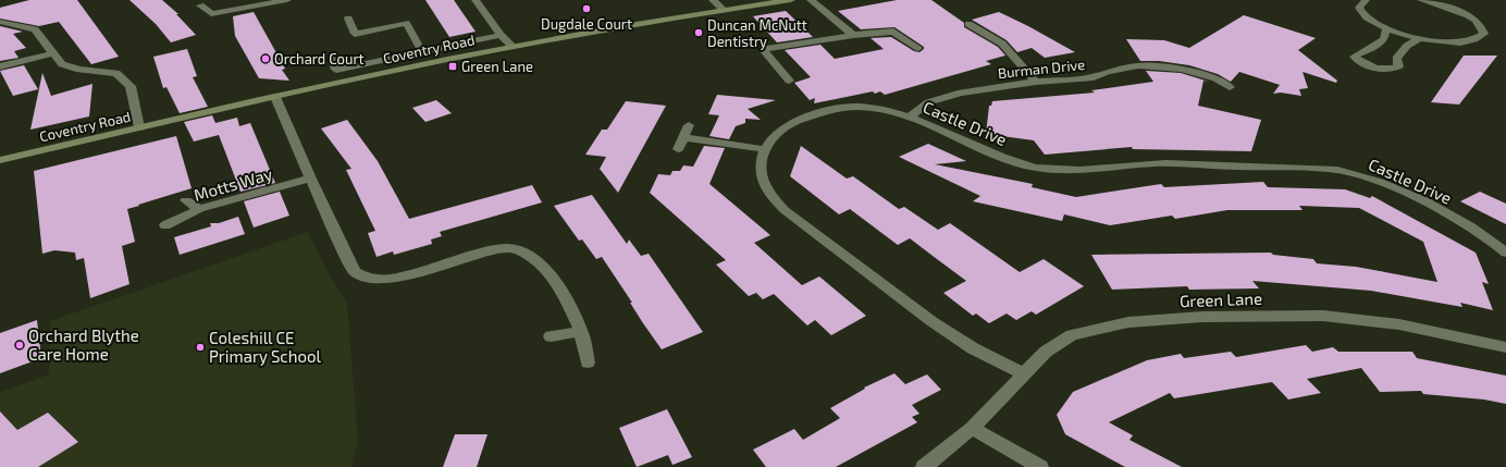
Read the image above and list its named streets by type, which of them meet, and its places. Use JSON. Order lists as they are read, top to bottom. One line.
{"streets":{"main road":["Coventry Road"],"street":["Burman Drive","Castle Drive","Motts Way","Green Lane"]},"crossings":[["Burman Drive","Castle Drive"],["Castle Drive","Green Lane"]],"places":{"other":["Dugdale Court","Duncan McNutt Dentistry","Orchard Court","Orchard Blythe Care Home","Coleshill CE Primary School"],"transit":["Green Lane"]}}
